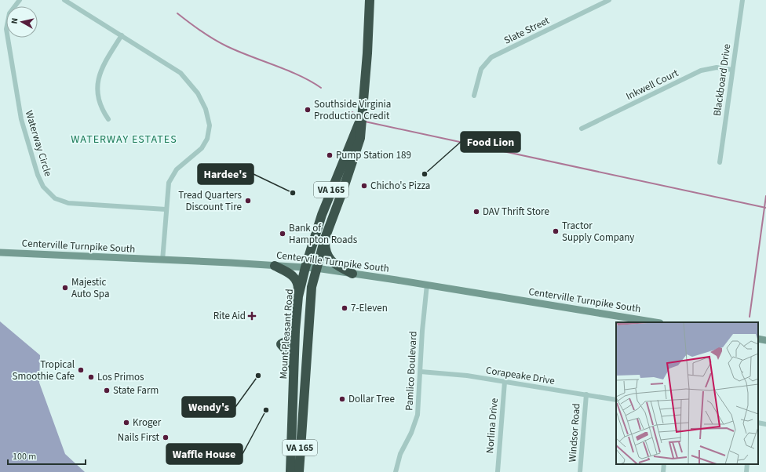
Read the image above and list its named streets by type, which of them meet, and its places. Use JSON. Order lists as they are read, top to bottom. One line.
{"streets":{"highway":["VA 165","Mount Pleasant Road"],"main road":["Centerville Turnpike South"],"street":["Slate Street","Blackboard Drive","Inkwell Court","Waterway Circle","Pamlico Boulevard","Corapeake Drive","Norlina Drive","Windsor Road"]},"crossings":[["Blackboard Drive","Inkwell Court"],["Centerville Turnpike South","Mount Pleasant Road"],["Centerville Turnpike South","Pamlico Boulevard"],["Pamlico Boulevard","Corapeake Drive"],["Corapeake Drive","Norlina Drive"],["Corapeake Drive","Windsor Road"]],"districts":["WATERWAY ESTATES"],"places":{"other":["Southside Virginia Production Credit","Pump Station 189","Food Lion","Chicho's Pizza","Hardee's","Tread Quarters Discount Tire","DAV Thrift Store","Tractor Supply Company","Bank of Hampton Roads","Majestic Auto Spa","7-Eleven","Tropical Smoothie Cafe","Wendy's","Los Primos","State Farm","Dollar Tree","Waffle House","Kroger","Nails First"],"health":["Rite Aid"]},"scale_bar":"100 m","north":"left"}
